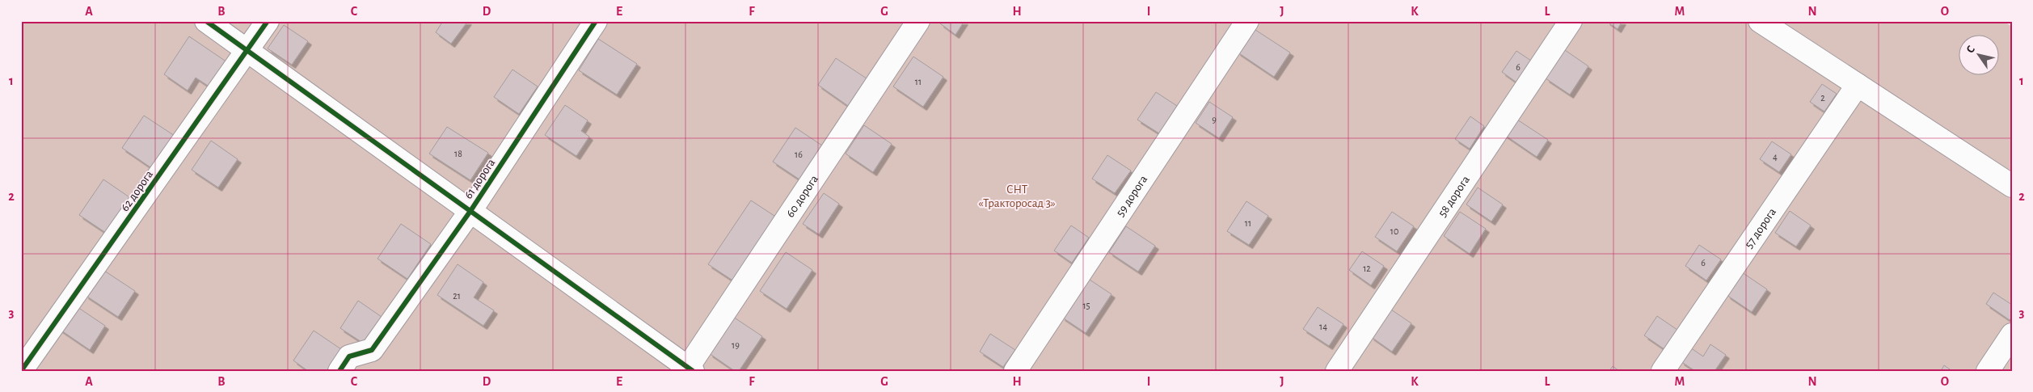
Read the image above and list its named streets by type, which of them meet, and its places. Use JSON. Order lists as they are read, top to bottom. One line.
{"streets":{"street":["61 дорога","62 дорога","59 дорога","58 дорога","60 дорога","57 дорога"]},"parks":["СНТ «Тракторосад 3»"],"house_numbers":["6","11","2","9","18","16","4","11","10","6","12","21","15","14","19"],"north":"top left","grid":{"columns":["A","B","C","D","E","F","G","H","I","J","K","L","M","N","O"],"rows":["1","2","3"]}}
